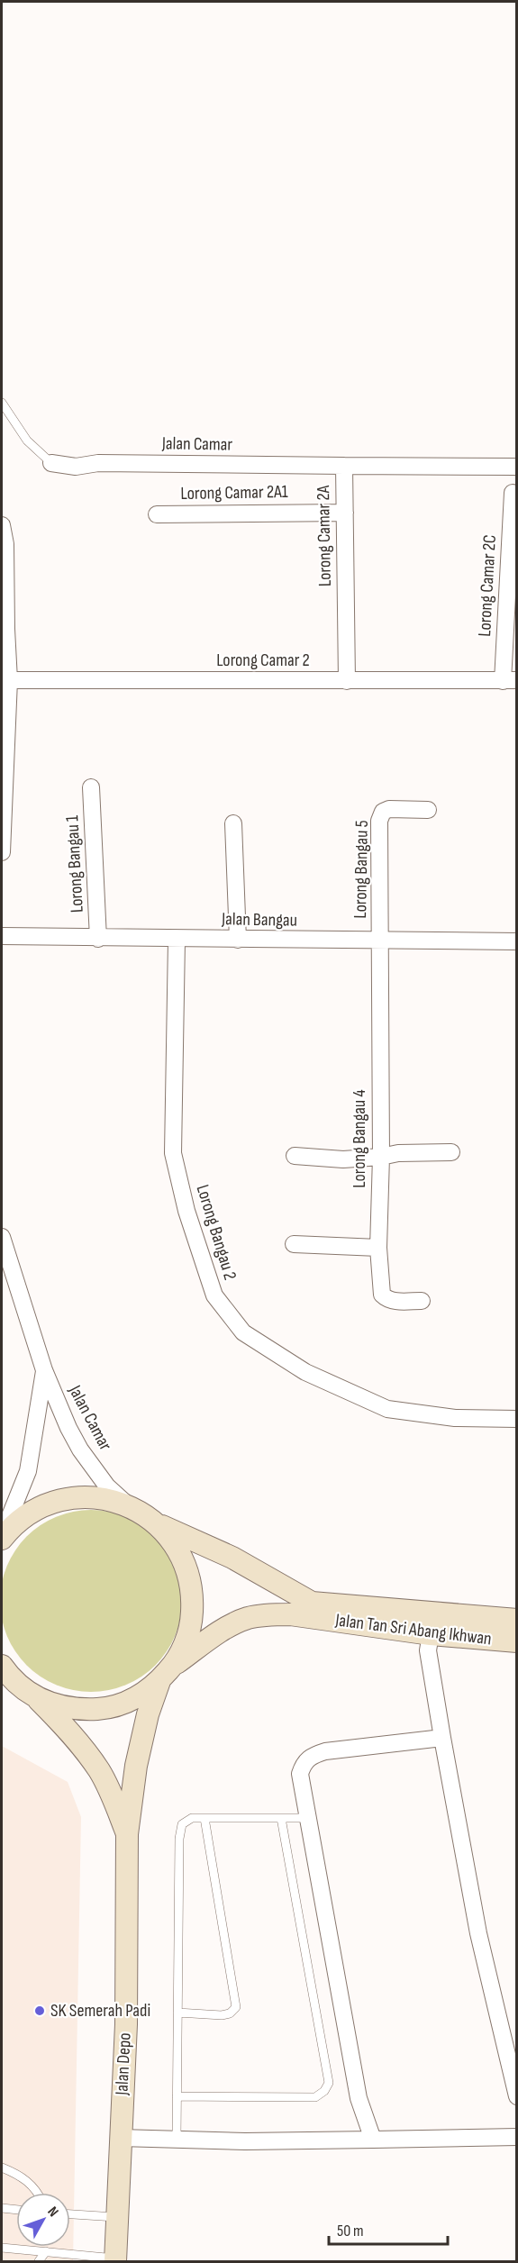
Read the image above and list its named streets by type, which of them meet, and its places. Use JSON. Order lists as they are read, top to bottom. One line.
{"streets":{"street":["Jalan Camar","Lorong Camar 2A1","Lorong Camar 2A","Lorong Camar 2C","Lorong Camar 2","Lorong Bangau 1","Lorong Bangau 5","Jalan Bangau","Lorong Bangau 4","Lorong Bangau 2","Jalan Tan Sri Abang Ikhwan","Jalan Depo"]},"crossings":[["Jalan Camar","Lorong Camar 2A"],["Lorong Camar 2A1","Lorong Camar 2A"],["Lorong Camar 2A","Lorong Camar 2"],["Lorong Camar 2C","Lorong Camar 2"],["Lorong Bangau 1","Jalan Bangau"],["Lorong Bangau 5","Jalan Bangau"],["Lorong Bangau 5","Lorong Bangau 4"],["Jalan Bangau","Lorong Bangau 4"],["Jalan Bangau","Lorong Bangau 2"]],"places":["SK Semerah Padi"],"scale_bar":"50 m","north":"top right"}
